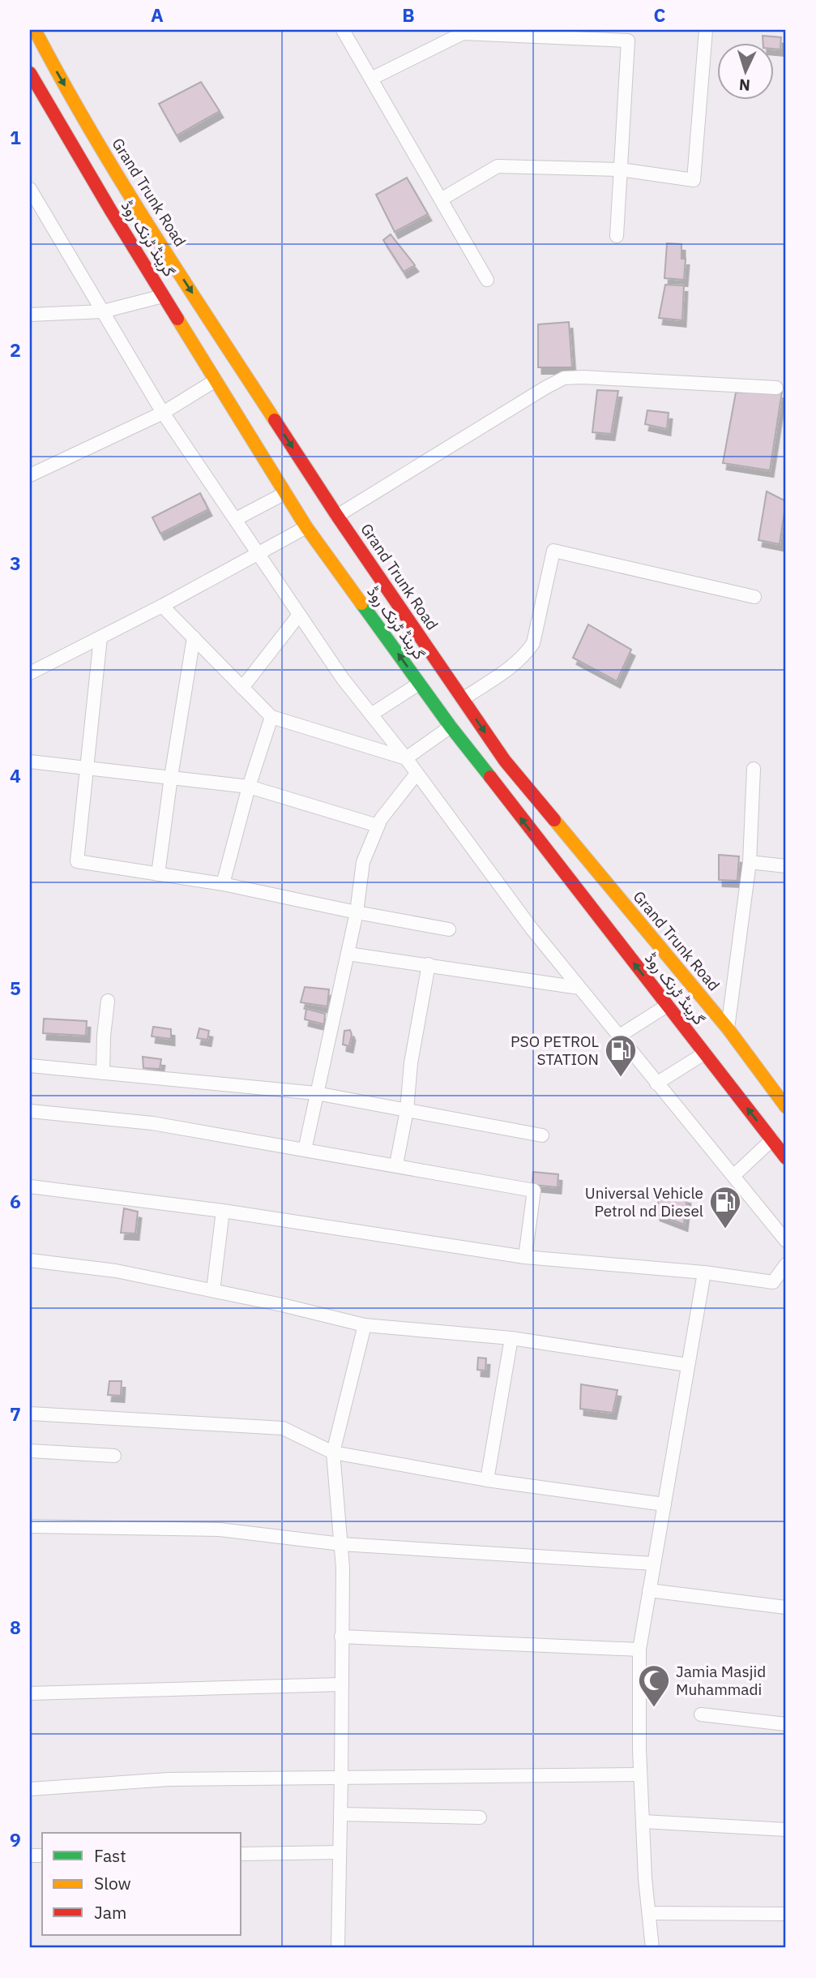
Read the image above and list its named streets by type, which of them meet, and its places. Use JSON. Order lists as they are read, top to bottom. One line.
{"streets":{"main road":["Grand Trunk Road","گرینڈ ٹرنک روڈ"]},"crossings":[["Grand Trunk Road","گرینڈ ٹرنک روڈ"]],"one_way":["Grand Trunk Road","گرینڈ ٹرنک روڈ"],"places":{"fuel station":["PSO PETROL STATION","Universal Vehicle Petrol nd Diesel"],"mosque":["Jamia Masjid Muhammadi"]},"legend":["Fast","Slow","Jam"],"north":"bottom","grid":{"columns":["A","B","C"],"rows":["1","2","3","4","5","6","7","8","9"]}}
